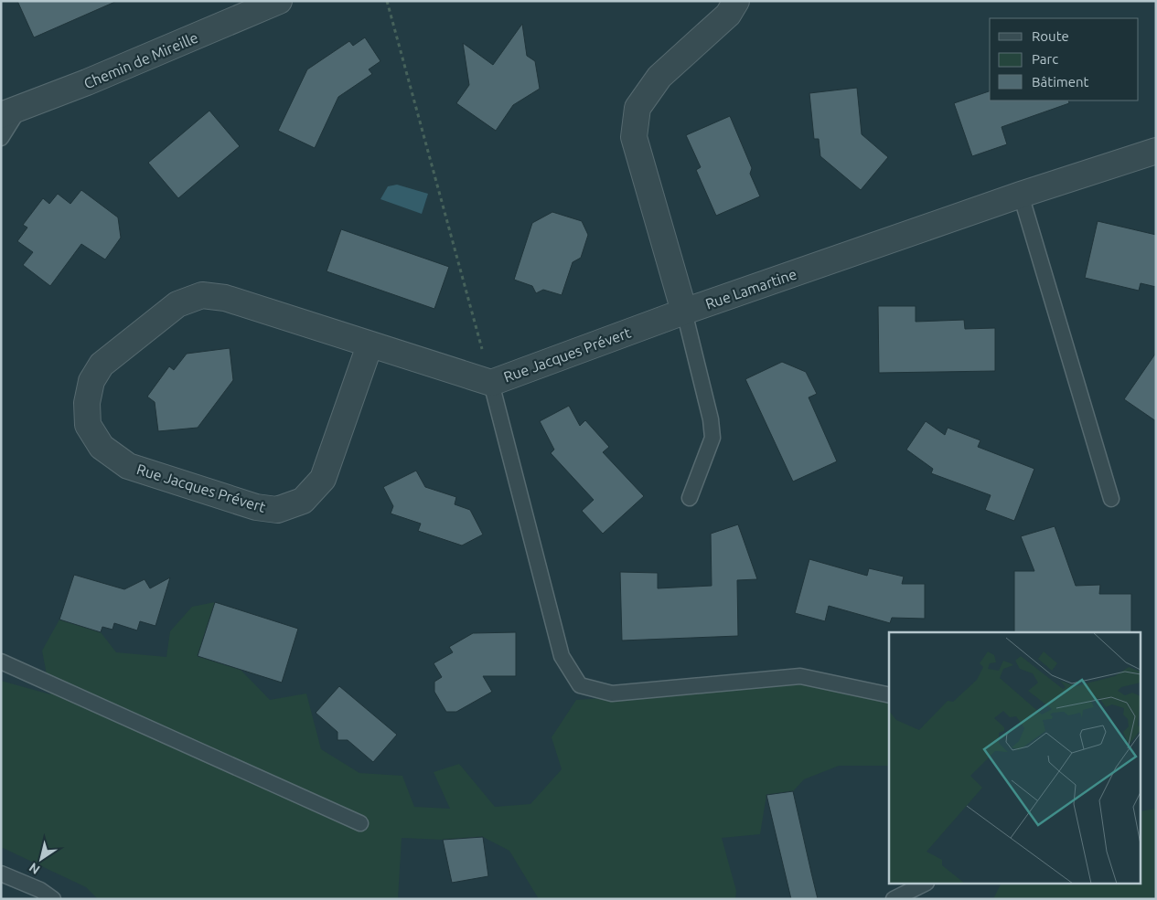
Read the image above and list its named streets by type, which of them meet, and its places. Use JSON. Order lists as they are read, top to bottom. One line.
{"streets":{"street":["Chemin de Mireille","Rue Lamartine","Rue Jacques Prévert"]},"crossings":[["Rue Lamartine","Rue Jacques Prévert"]],"legend":["Route","Parc","Bâtiment"],"north":"bottom left"}
